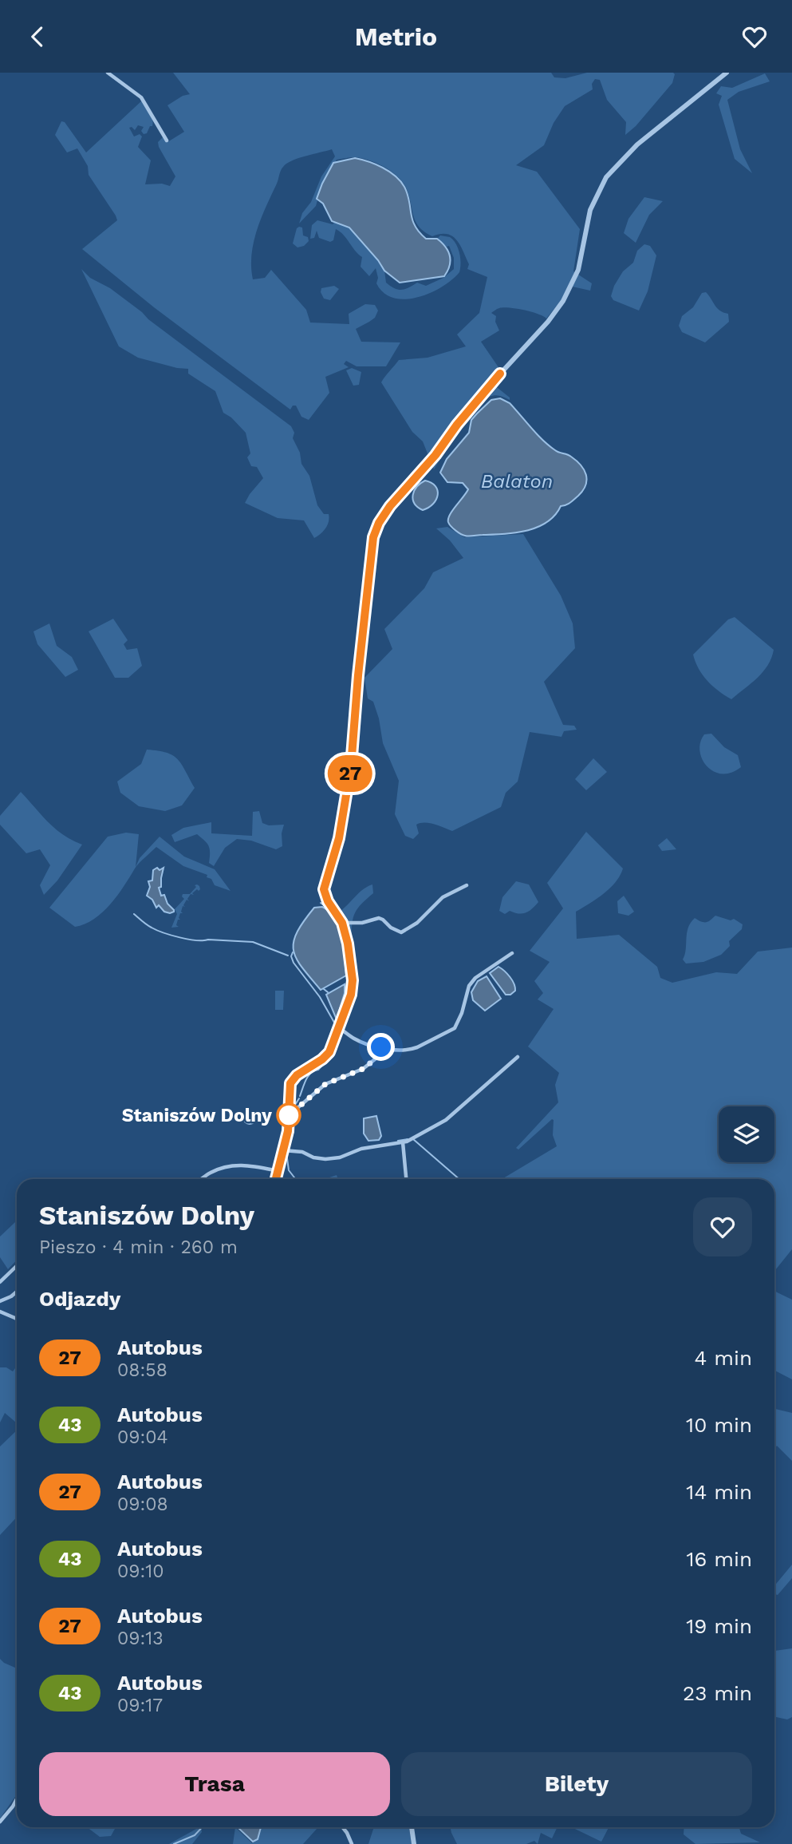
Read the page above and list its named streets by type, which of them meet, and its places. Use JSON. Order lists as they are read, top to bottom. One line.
{"water":["Balaton"],"places":["Staniszów Dolny"],"lines":["bus line 27"],"page":{"header":"Metrio","on_map":"27","heading":[["Staniszów Dolny","Pieszo · 4 min · 260 m"],"Odjazdy"],"list":[{"mark":"27","name":"Autobus","note":"08:58","value":"4 min"},{"mark":"43","name":"Autobus","note":"09:04","value":"10 min"},{"mark":"27","name":"Autobus","note":"09:08","value":"14 min"},{"mark":"43","name":"Autobus","note":"09:10","value":"16 min"},{"mark":"27","name":"Autobus","note":"09:13","value":"19 min"},{"mark":"43","name":"Autobus","note":"09:17","value":"23 min"}],"buttons":["Trasa","Bilety"]}}
